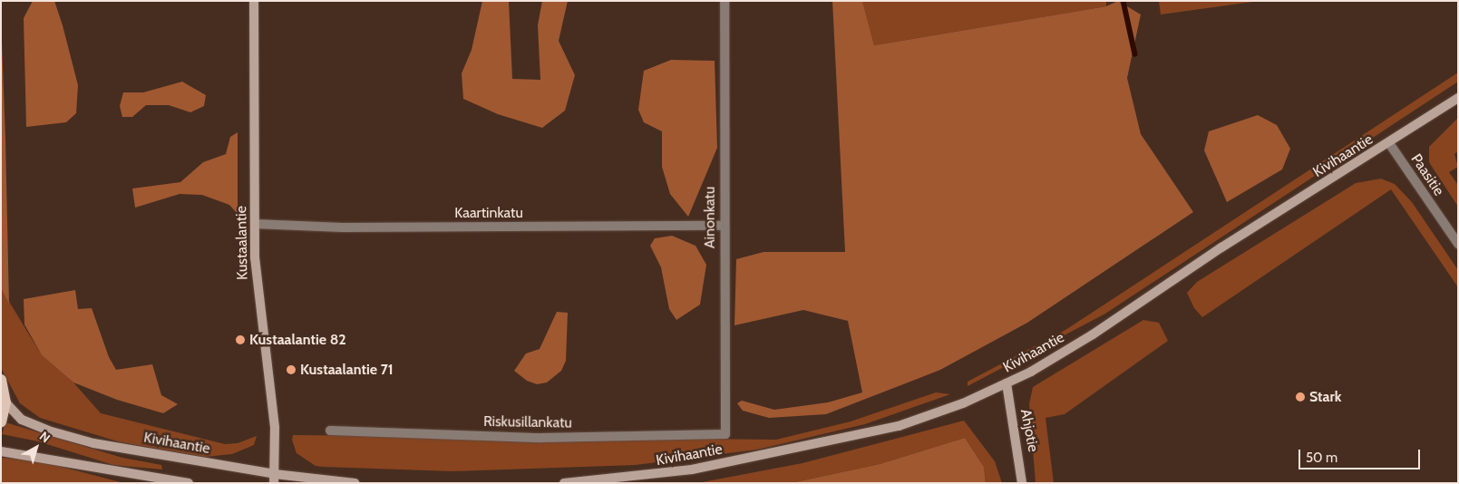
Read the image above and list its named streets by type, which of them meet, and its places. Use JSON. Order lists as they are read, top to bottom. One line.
{"streets":{"main road":["Kivihaantie","Kustaalantie","Ahjotie"],"street":["Paasitie","Kaartinkatu","Ainonkatu","Riskusillankatu"]},"crossings":[["Kivihaantie","Paasitie"],["Kivihaantie","Kustaalantie"],["Kivihaantie","Ahjotie"],["Kaartinkatu","Ainonkatu"],["Kaartinkatu","Kustaalantie"],["Ainonkatu","Riskusillankatu"]],"places":["Kustaalantie 82","Kustaalantie 71","Stark"],"scale_bar":"50 m","north":"top right"}
